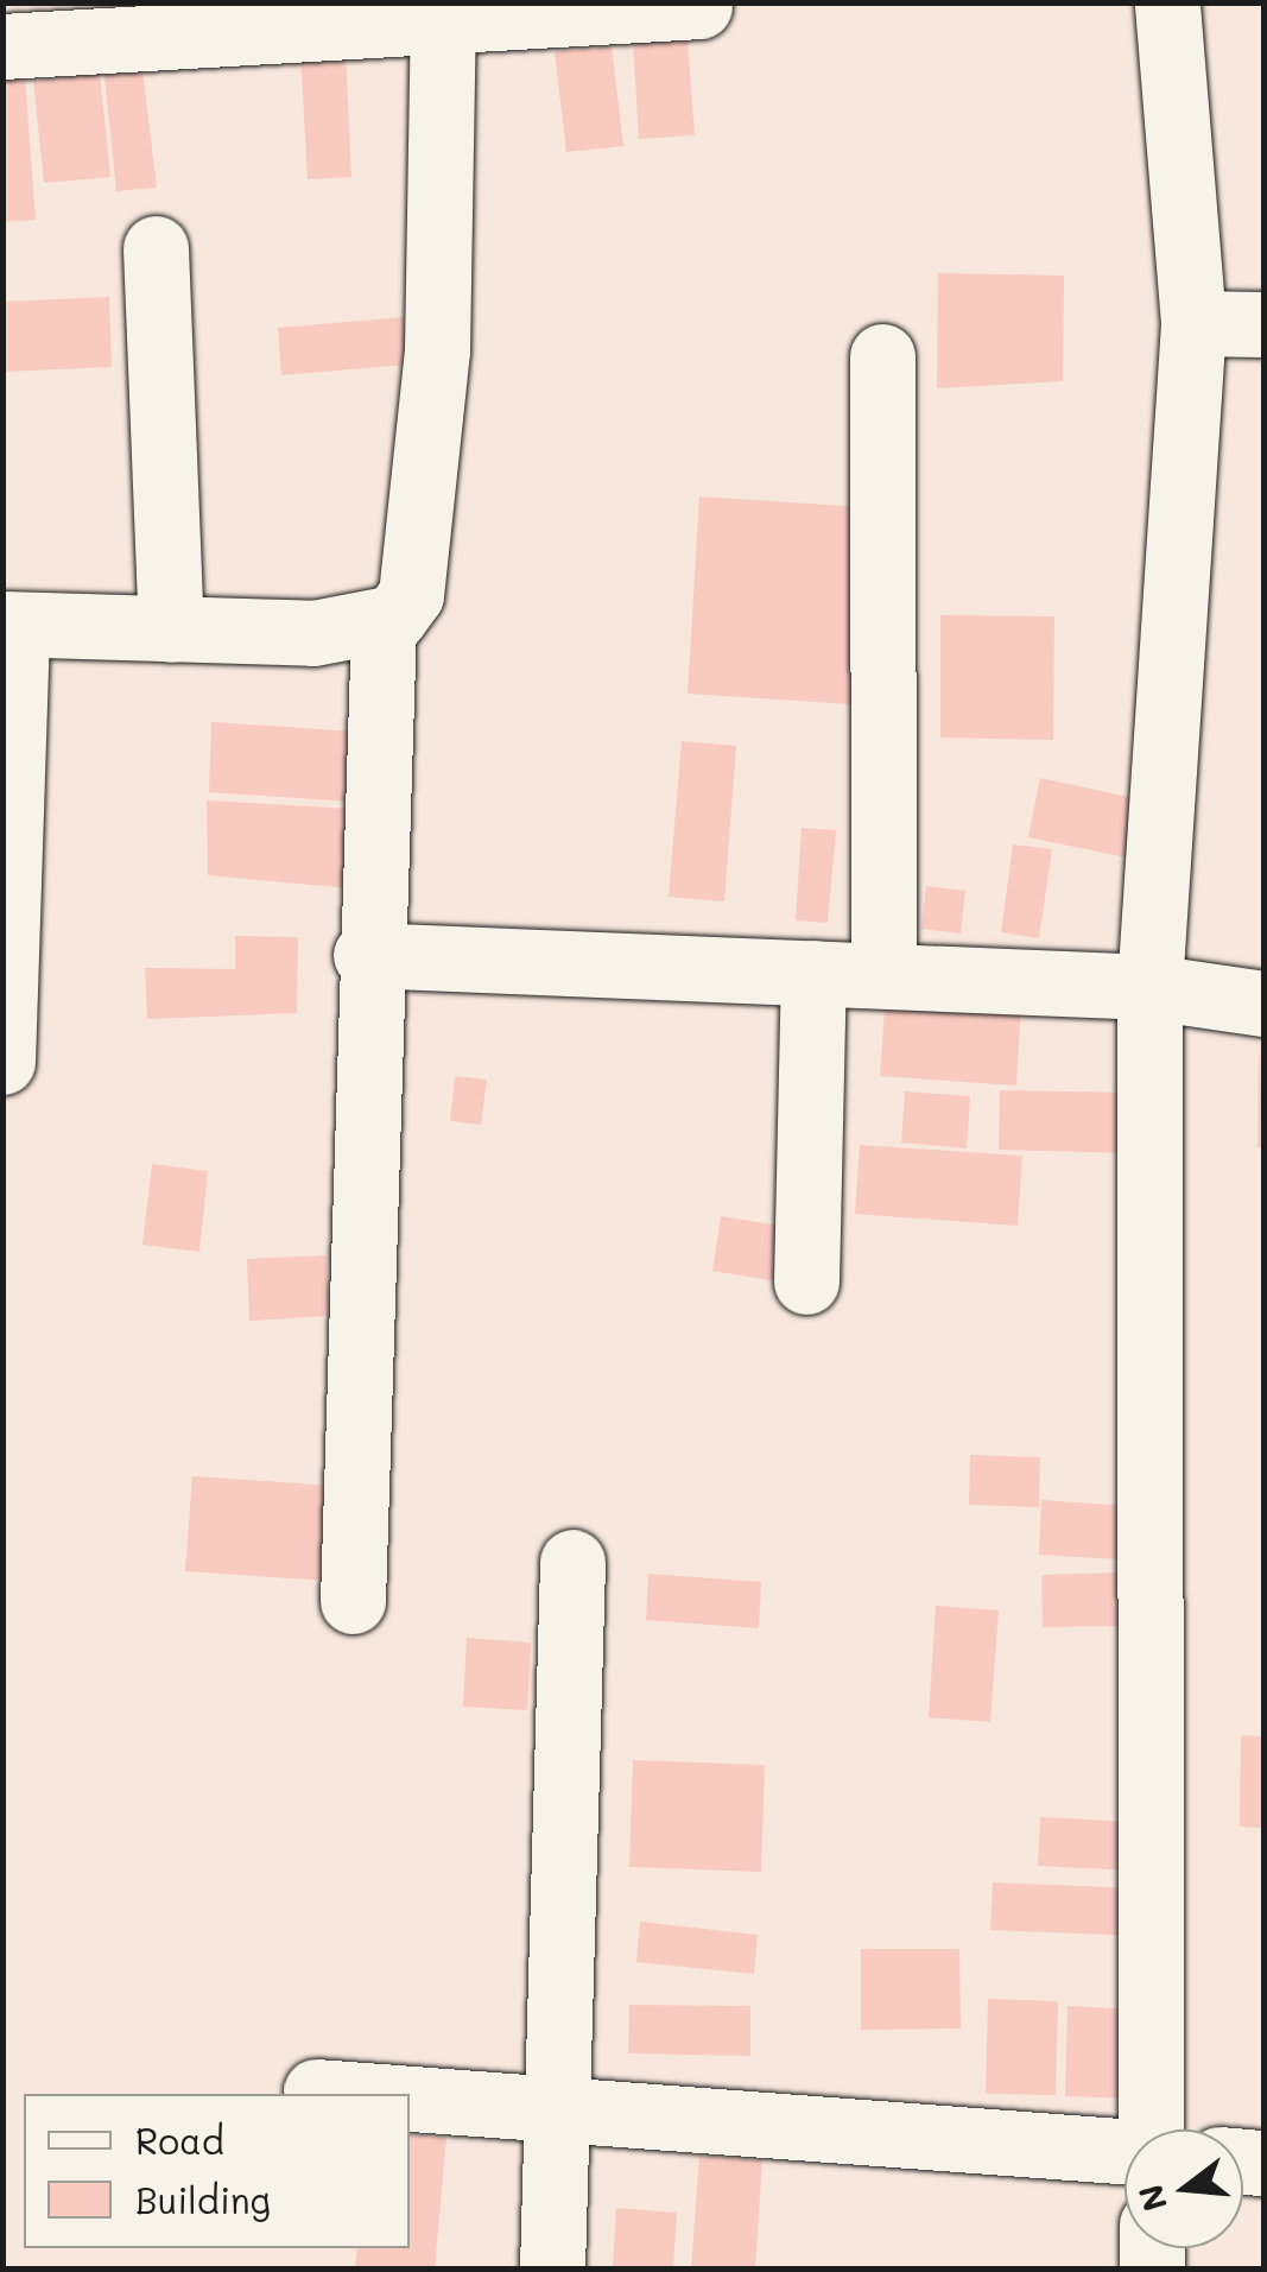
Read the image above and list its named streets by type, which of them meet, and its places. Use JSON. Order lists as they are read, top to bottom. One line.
{"legend":["Road","Building"],"north":"left"}
